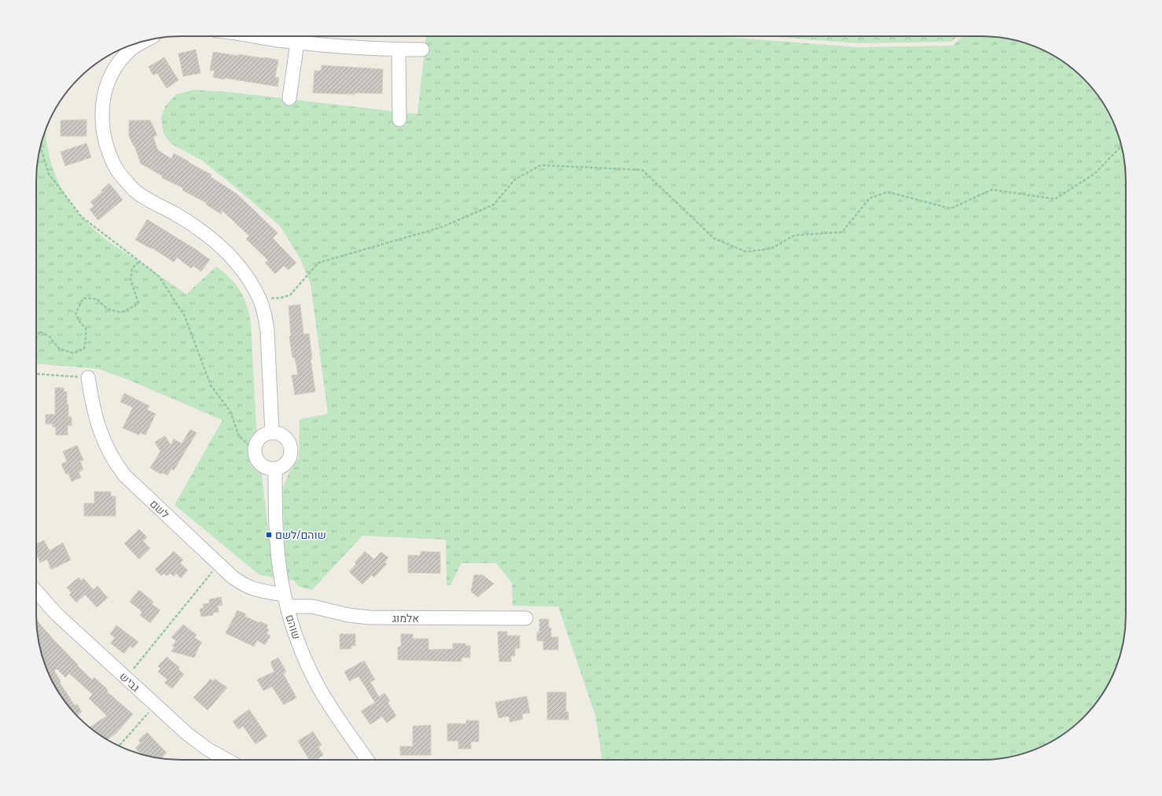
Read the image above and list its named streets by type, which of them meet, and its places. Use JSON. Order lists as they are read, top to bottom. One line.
{"streets":{"street":["לשם","אלמוג","שוהם","גביש"]},"crossings":[["לשם","אלמוג"],["לשם","שוהם"],["אלמוג","שוהם"]],"places":{"transit":["שוהם/לשם"]}}
